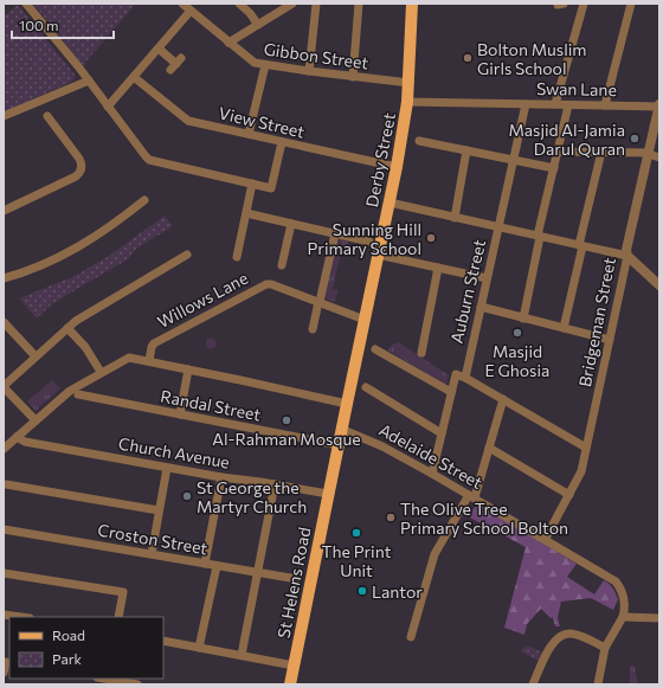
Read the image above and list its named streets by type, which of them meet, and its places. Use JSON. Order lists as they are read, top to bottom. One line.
{"streets":{"main road":["Derby Street","St Helens Road"],"street":["Gibbon Street","Swan Lane","View Street","Auburn Street","Willows Lane","Bridgeman Street","Randal Street","Church Avenue","Adelaide Street","Croston Street"]},"crossings":[["Gibbon Street","Derby Street"],["Swan Lane","Derby Street"],["Swan Lane","Auburn Street"],["Swan Lane","Bridgeman Street"],["View Street","Derby Street"],["Derby Street","Willows Lane"],["Derby Street","St Helens Road"],["Willows Lane","St Helens Road"],["Bridgeman Street","Adelaide Street"],["Randal Street","St Helens Road"],["Church Avenue","St Helens Road"],["Adelaide Street","St Helens Road"]],"places":["Bolton Muslim Girls School","Masjid Al-Jamia Darul Quran","Sunning Hill Primary School","Masjid E Ghosia","Al-Rahman Mosque","St George the Martyr Church","The Olive Tree Primary School Bolton","The Print Unit","Lantor"],"legend":["Road","Park"],"scale_bar":"100 m"}
